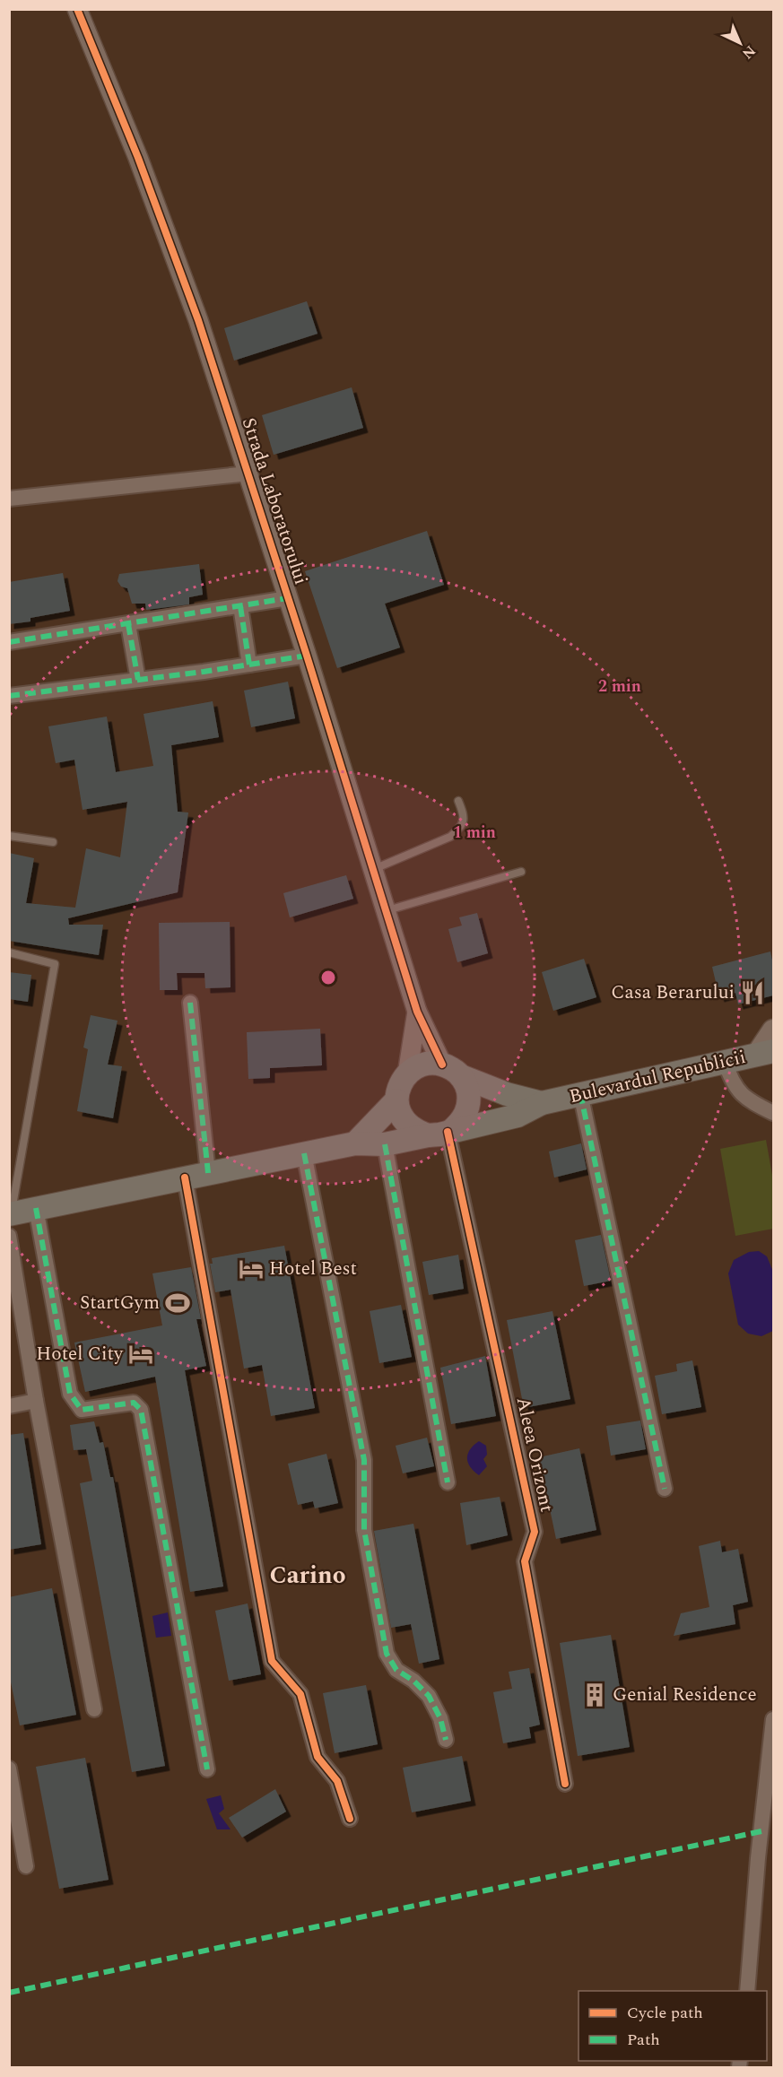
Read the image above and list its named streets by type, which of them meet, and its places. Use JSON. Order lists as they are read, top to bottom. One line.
{"streets":{"main road":["Bulevardul Republicii"],"street":["Strada Laboratorului","Aleea Orizont"]},"crossings":[["Strada Laboratorului","Bulevardul Republicii"],["Strada Laboratorului","Aleea Orizont"],["Bulevardul Republicii","Aleea Orizont"]],"districts":["Carino"],"places":{"restaurant":["Casa Berarului"],"hotel":["Hotel Best","Hotel City"],"sports":["StartGym"],"building":["Genial Residence"]},"legend":["Cycle path","Path"],"north":"bottom right","rings":["2 min","1 min"]}
